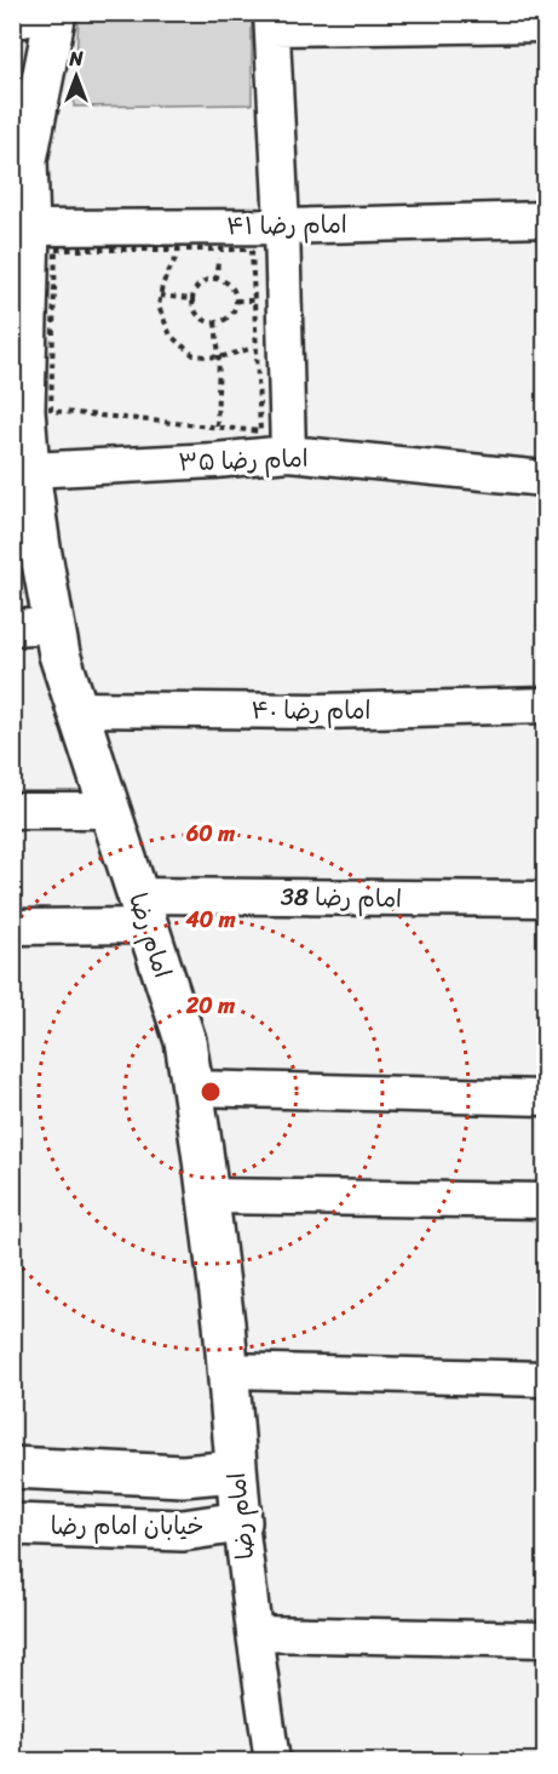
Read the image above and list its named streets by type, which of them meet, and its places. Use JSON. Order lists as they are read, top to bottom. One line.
{"streets":{"street":["امام رضا ۴۱","امام رضا ۳۵","امام رضا ۴۰","امام رضا 38","امام رضا","خیابان امام رضا"]},"crossings":[["امام رضا ۴۱","امام رضا"],["امام رضا ۳۵","امام رضا"],["امام رضا ۴۰","امام رضا"],["امام رضا 38","امام رضا"],["امام رضا","خیابان امام رضا"]],"north":"top","rings":["60 m","40 m","20 m"]}
